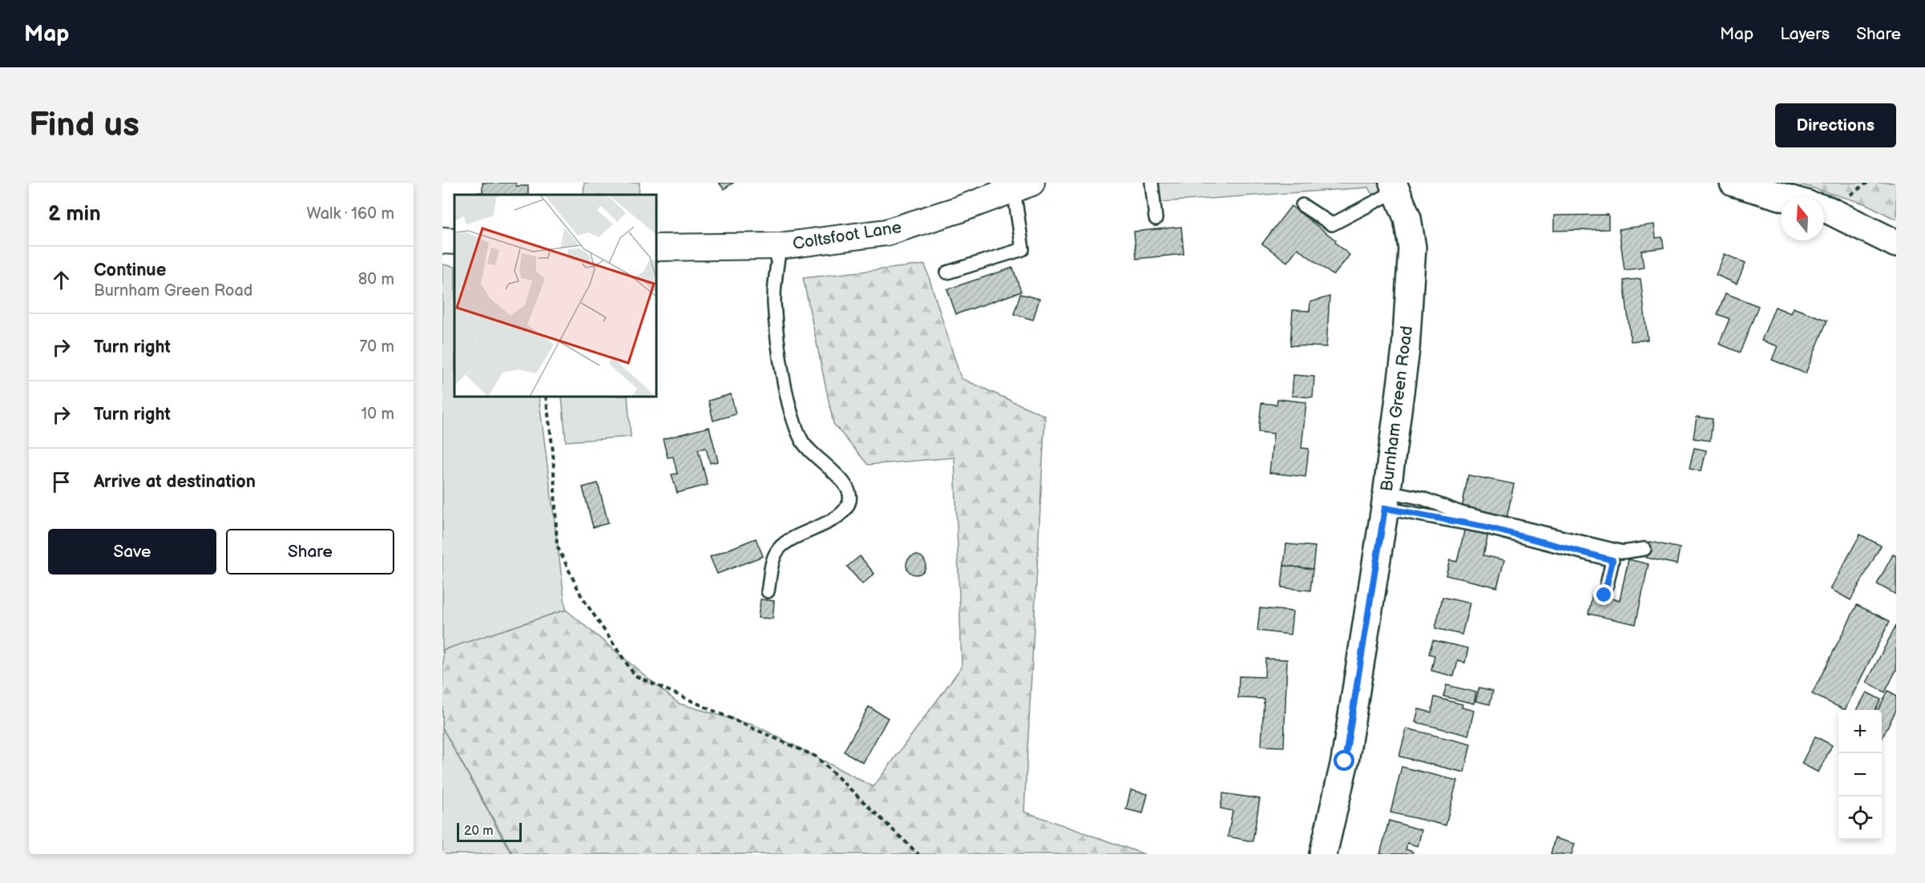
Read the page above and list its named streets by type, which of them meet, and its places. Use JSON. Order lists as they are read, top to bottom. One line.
{"streets":{"street":["Coltsfoot Lane","Burnham Green Road"]},"scale_bar":"20 m","north":"top","page":{"header":"Map","nav":["Map","Layers","Share"],"buttons":["Directions",["Save","Share"]],"title":"Find us","heading":["2 min","Walk · 160 m"],"list":[["Continue","Burnham Green Road","80 m"],["Turn right","70 m"],["Turn right","10 m"],"Arrive at destination"],"map_buttons":["+","−"],"scale":"20 m"}}
